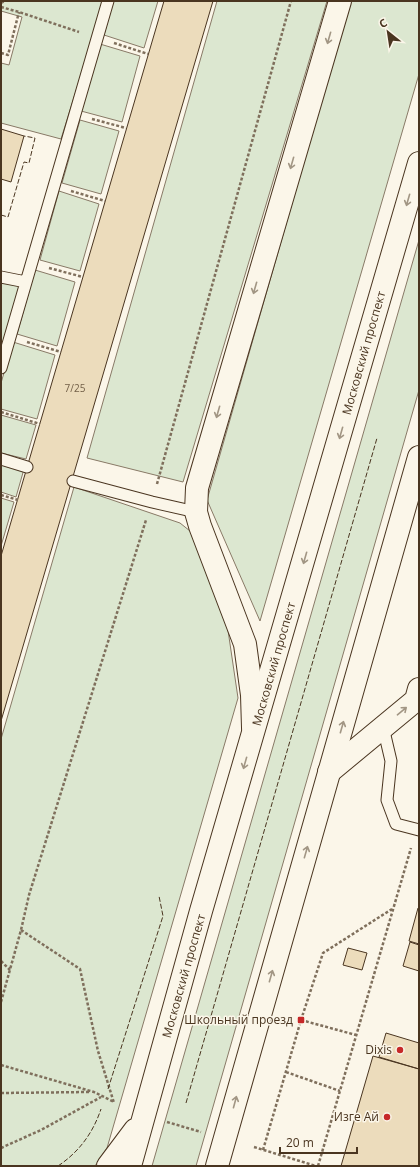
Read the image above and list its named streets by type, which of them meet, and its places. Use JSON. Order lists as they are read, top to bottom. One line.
{"streets":{"main road":["Московский проспект"]},"places":{"transit":["Школьный проезд"],"other":["Dixis","Изге Ай"]},"house_numbers":["7/25"],"scale_bar":"20 m","north":"top left"}
